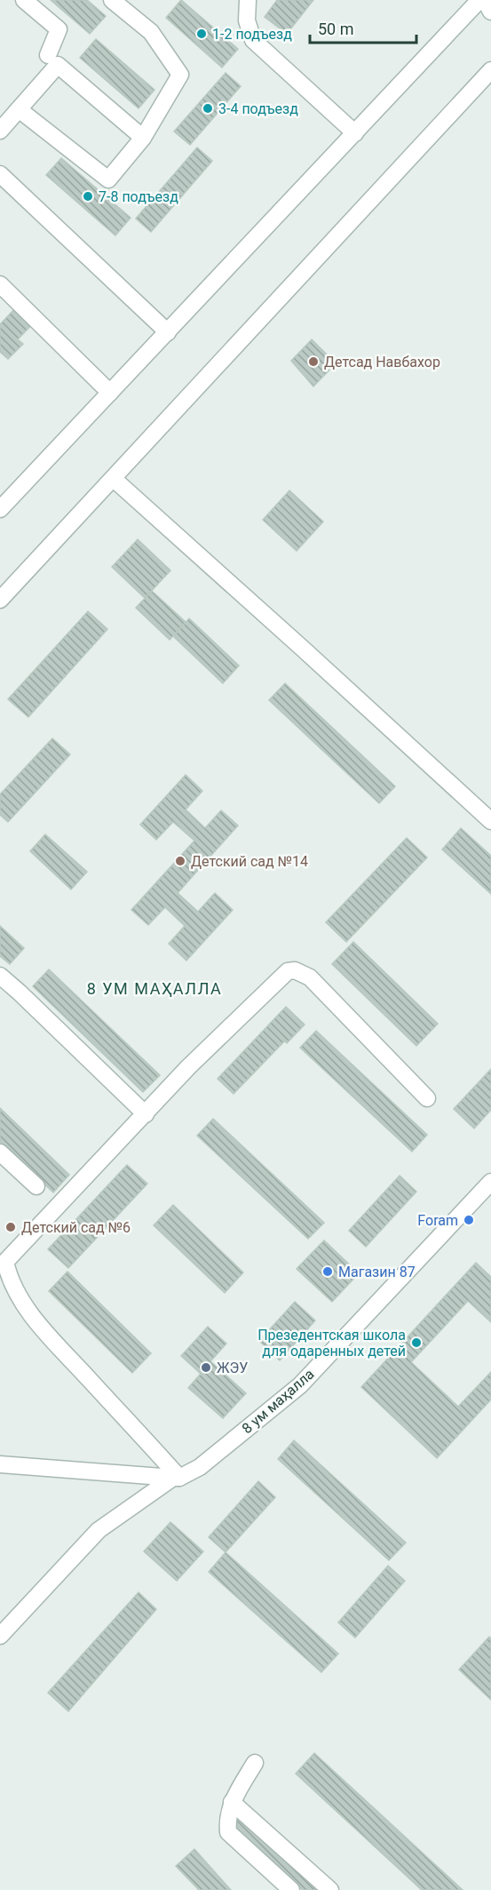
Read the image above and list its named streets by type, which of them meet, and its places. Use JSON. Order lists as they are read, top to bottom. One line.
{"streets":{"street":["8 ум маҳалла"]},"districts":["8 УМ МАҲАЛЛА"],"places":["1-2 подъезд","3-4 подъезд","7-8 подъезд","Детсад Навбахор","Детский сад №14","Foram","Детский сад №6","Магазин 87","Презедентская школа для одаренных детей","ЖЭУ"],"scale_bar":"50 m"}
